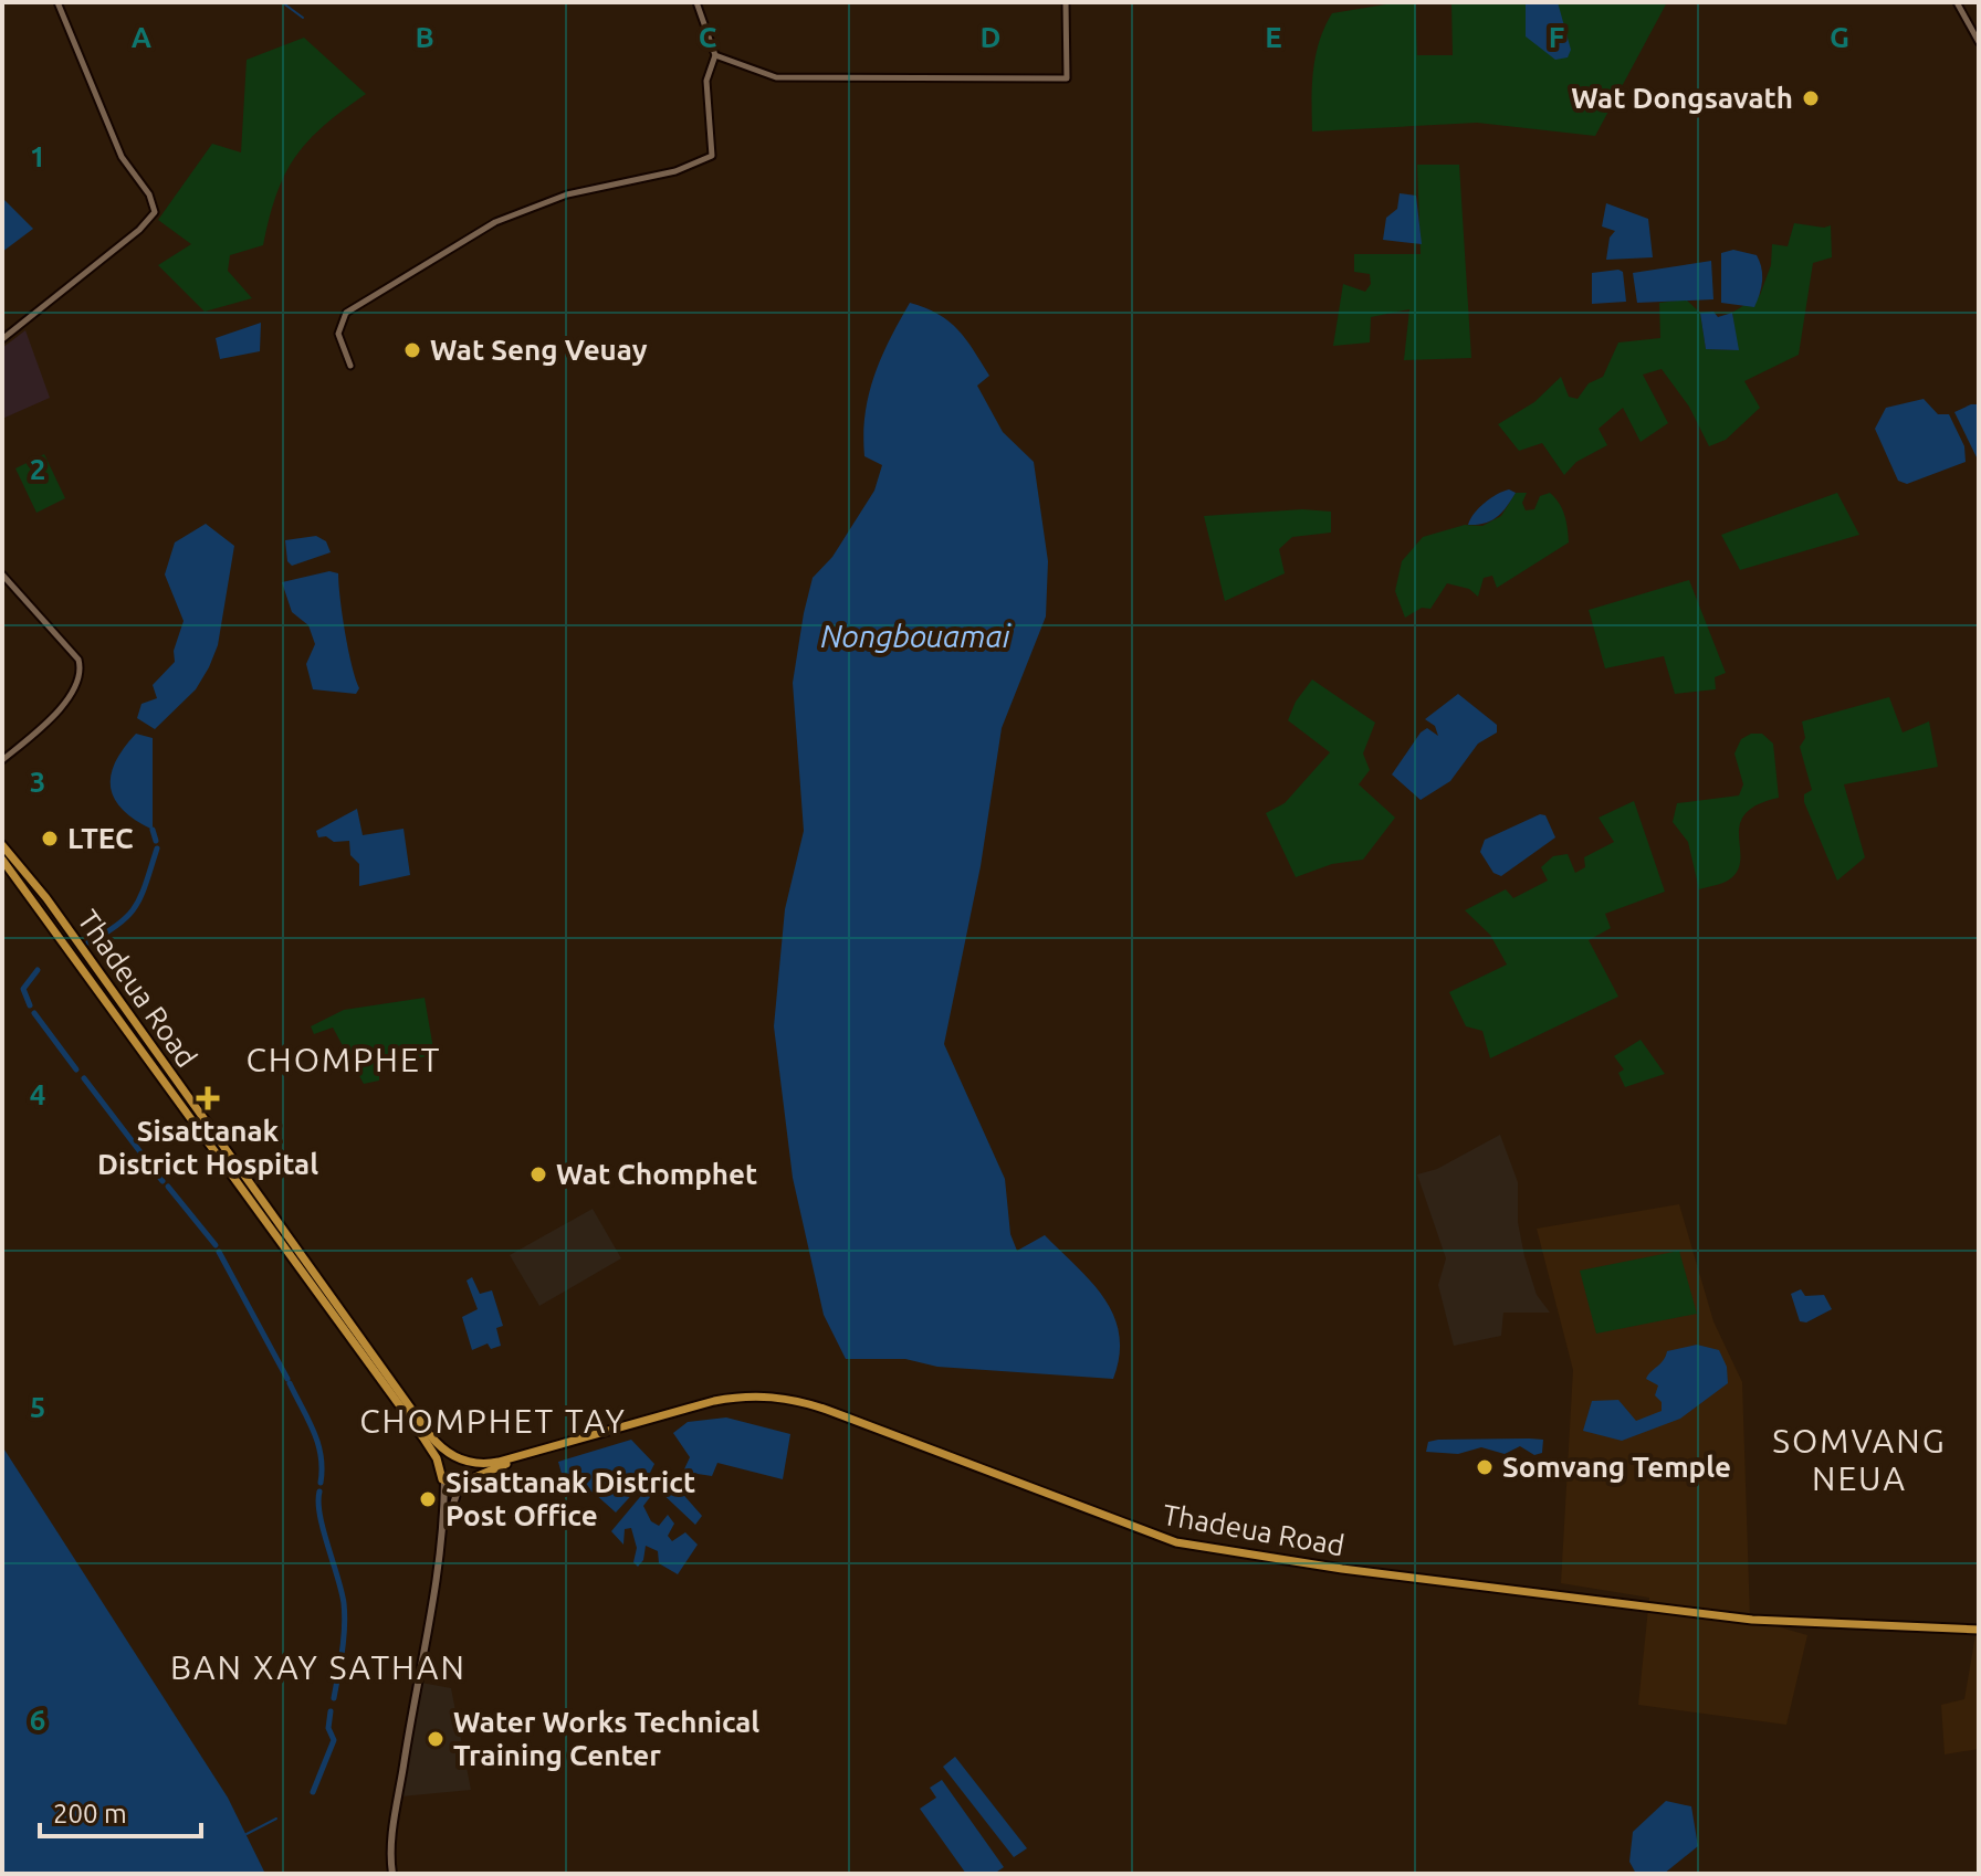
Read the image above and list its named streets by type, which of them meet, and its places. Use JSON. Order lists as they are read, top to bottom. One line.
{"streets":{"main road":["Thadeua Road"]},"districts":["CHOMPHET","CHOMPHET TAY","SOMVANG NEUA","BAN XAY SATHAN"],"water":["Nongbouamai"],"places":{"other":["Wat Dongsavath","Wat Seng Veuay","LTEC","Wat Chomphet","Somvang Temple","Sisattanak District Post Office","Water Works Technical Training Center"],"health":["Sisattanak District Hospital"]},"scale_bar":"200 m","grid":{"columns":["A","B","C","D","E","F","G"],"rows":["1","2","3","4","5","6"]}}
